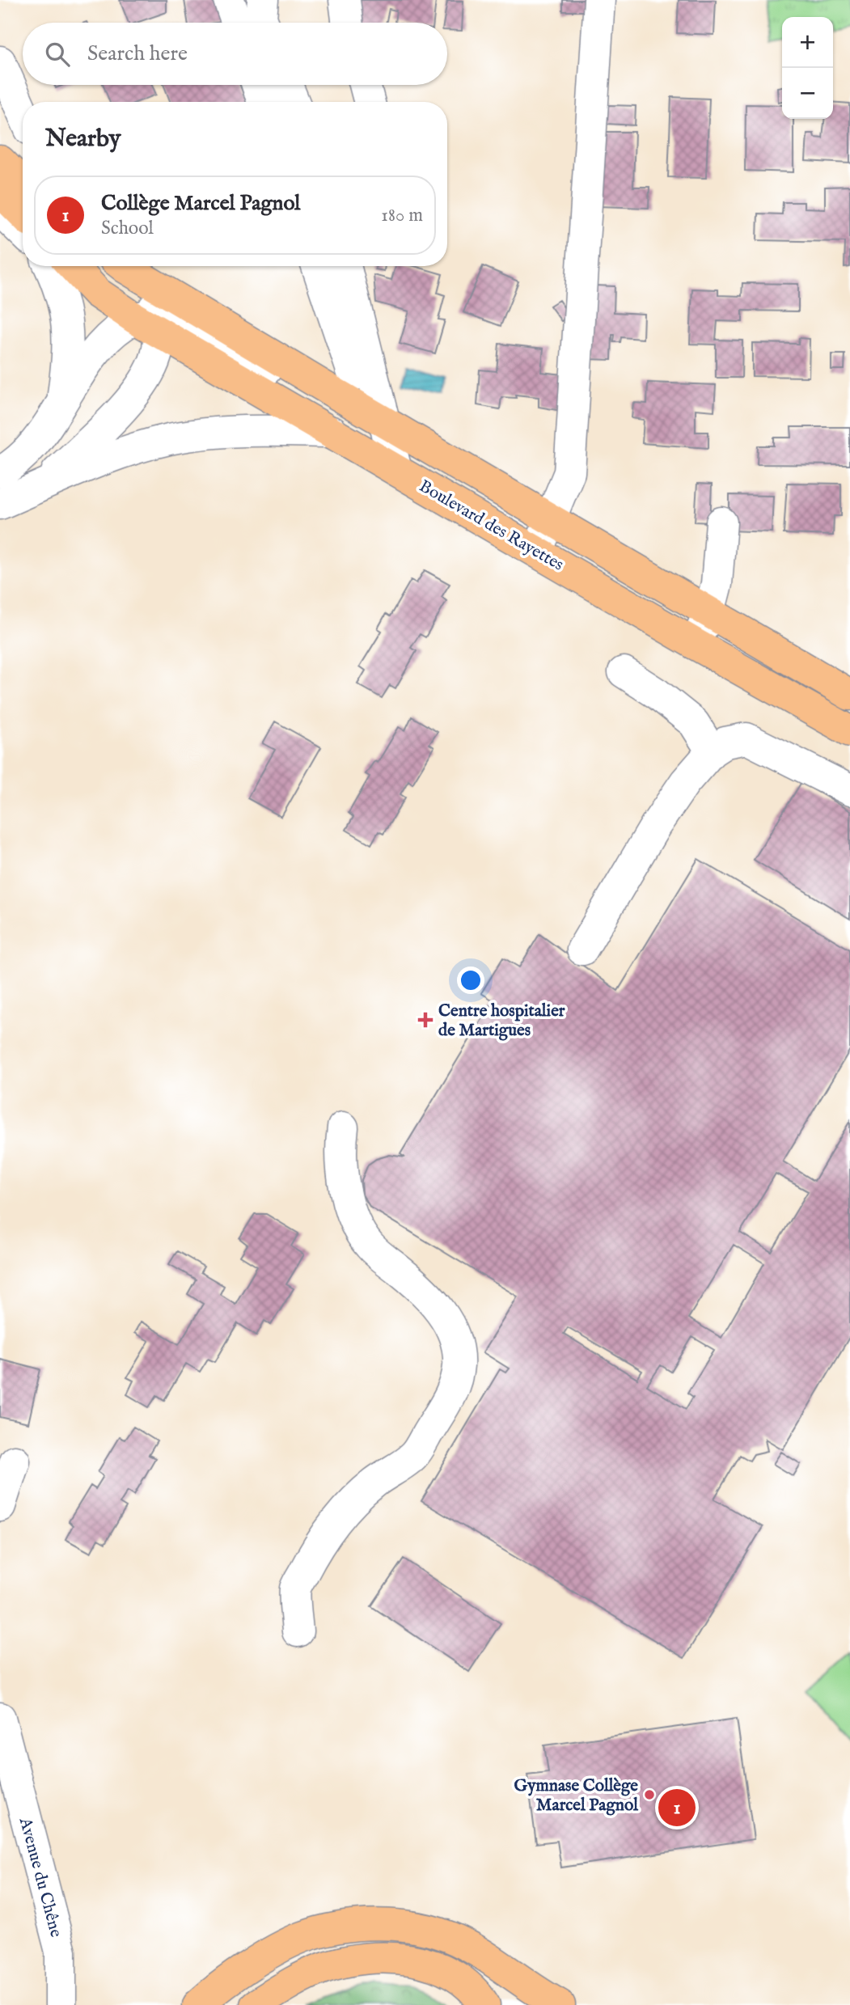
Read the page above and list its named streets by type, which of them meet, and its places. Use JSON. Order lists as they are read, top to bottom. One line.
{"streets":{"main road":["Boulevard des Rayettes"],"street":["Avenue du Chêne"]},"places":{"health":["Centre hospitalier de Martigues"],"other":["Gymnase Collège Marcel Pagnol"]},"page":{"map_buttons":["+","−"],"search":"Search here","heading":"Nearby","list":[{"mark":"1","name":"Collège Marcel Pagnol","note":"School","value":"180 m"}],"pins":"1"}}
